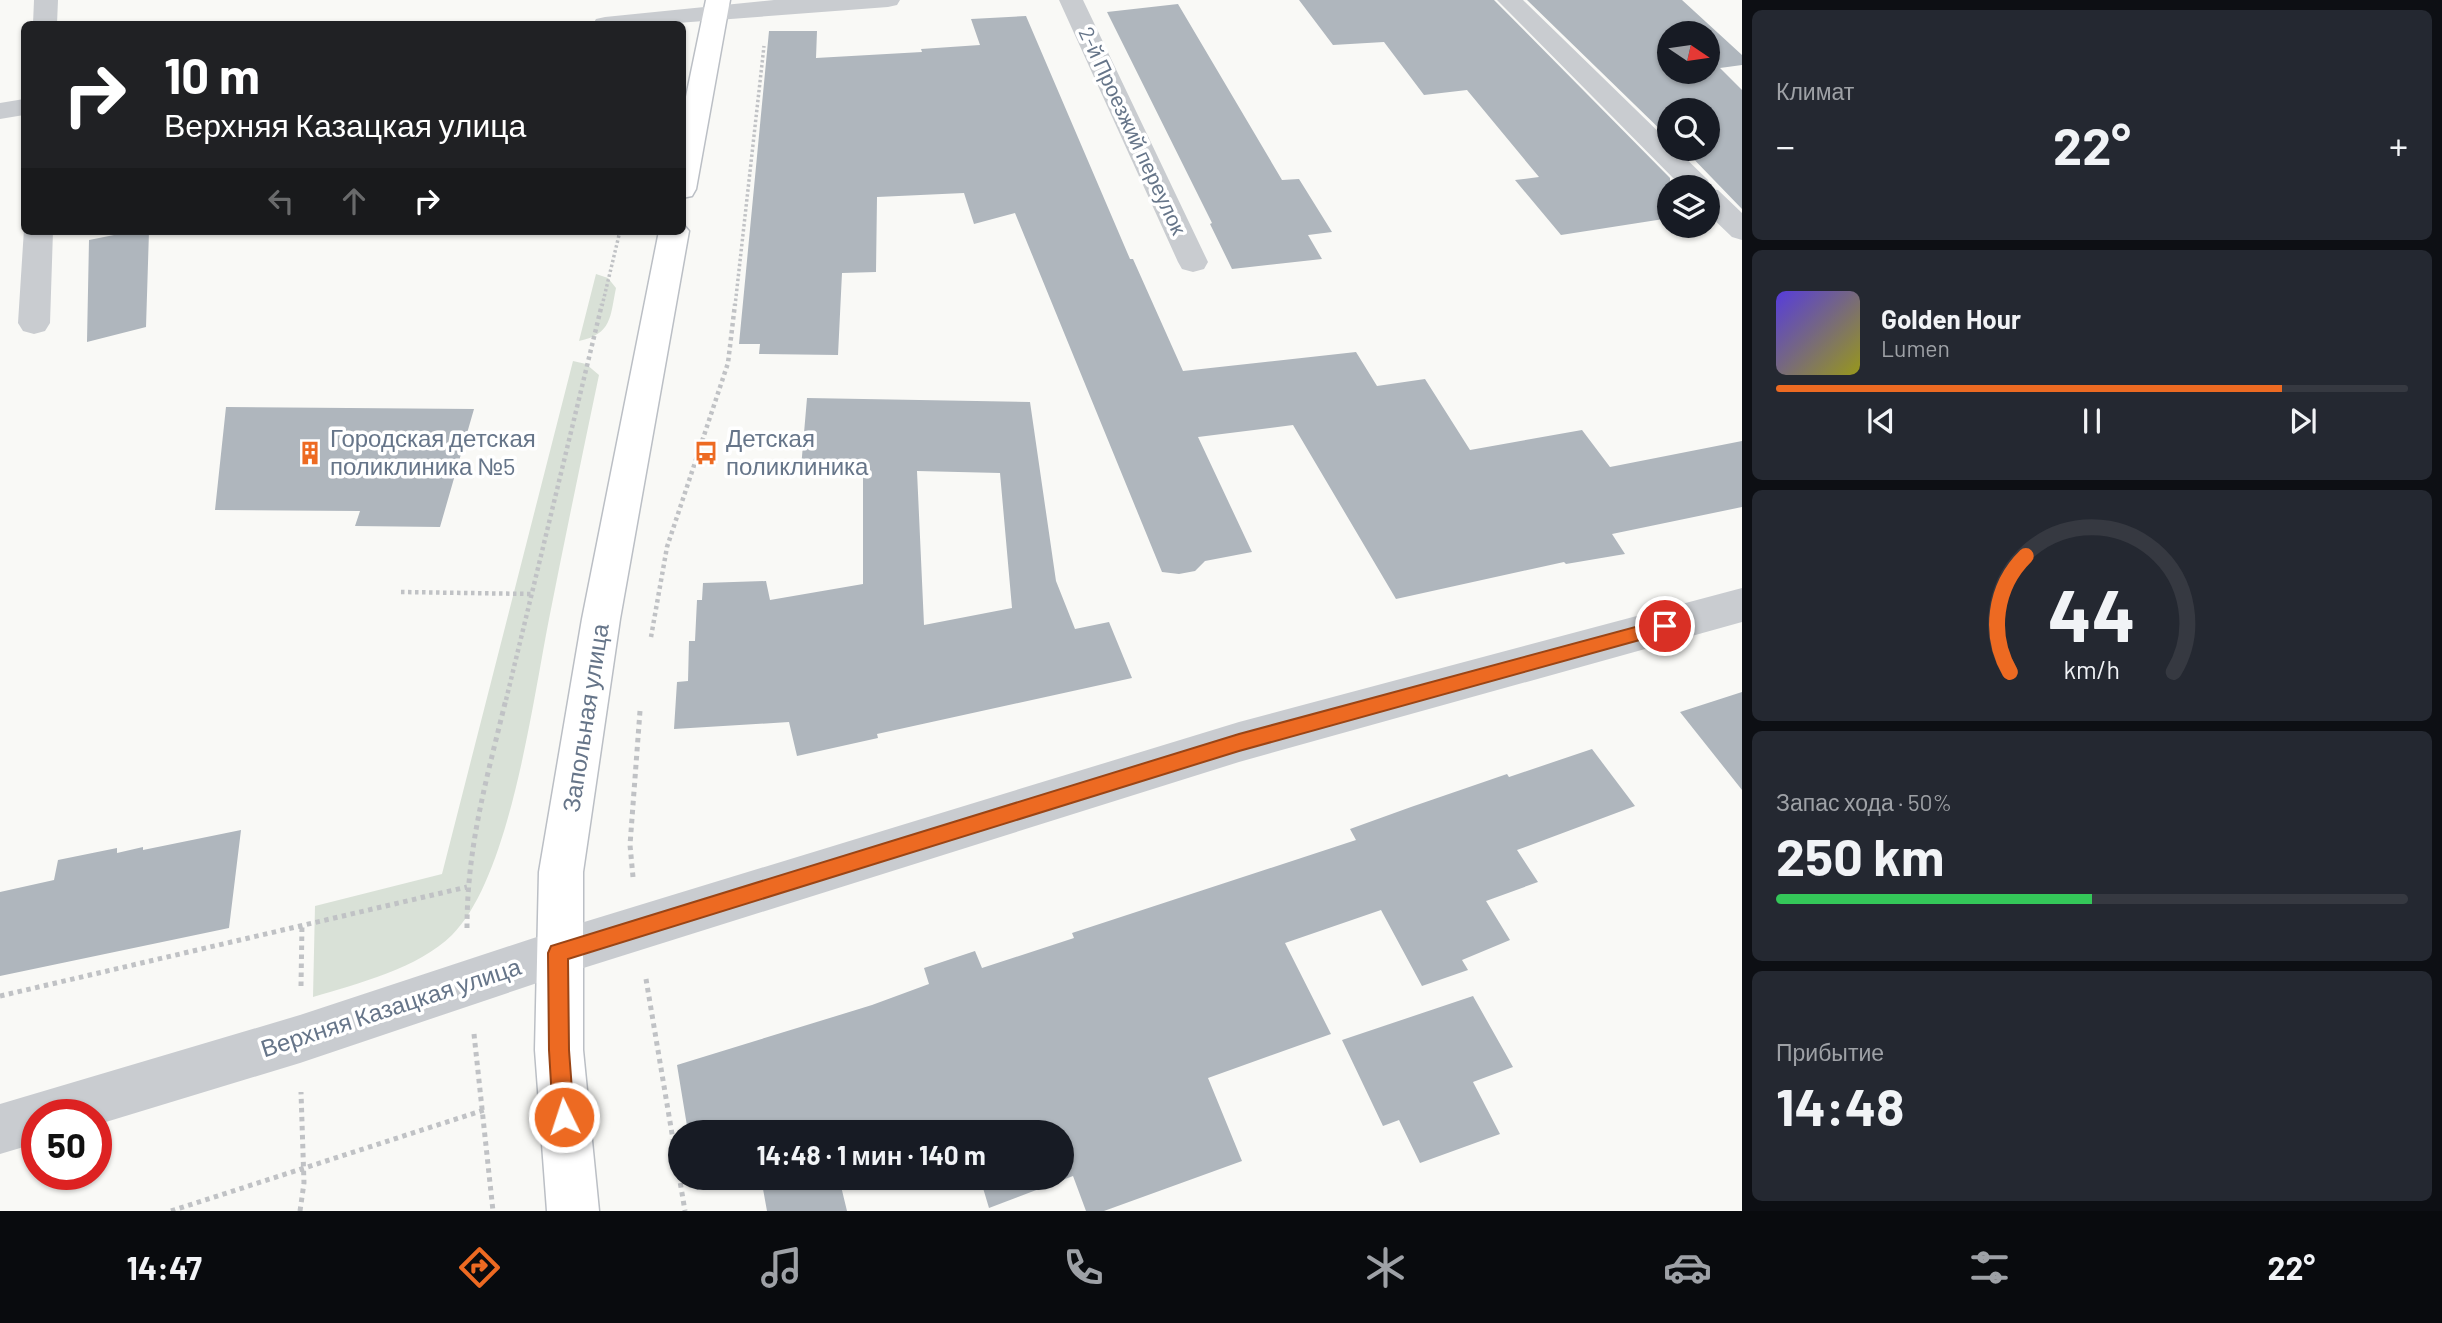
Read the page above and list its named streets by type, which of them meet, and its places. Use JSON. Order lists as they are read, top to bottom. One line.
{"streets":{"main road":["Запольная улица"],"street":["2-й Проезжий переулок","Верхняя Казацкая улица"]},"crossings":[["Запольная улица","Верхняя Казацкая улица"]],"places":{"building":["Городская детская поликлиника №5"],"bus stop":["Детская поликлиника"]},"north":"right","page":{"tile":["Климат",["Запас хода · 50%","250 km"],["Прибытие","14:48"]],"turn":["10 m","Верхняя Казацкая улица"],"heat":["−","22°","+"],"song":["Golden Hour","Lumen"],"limit":"50","trip":"14:48 · 1 мин · 140 m","tabs":["14:47","22°"],"gauge":["44","km/h"]}}
